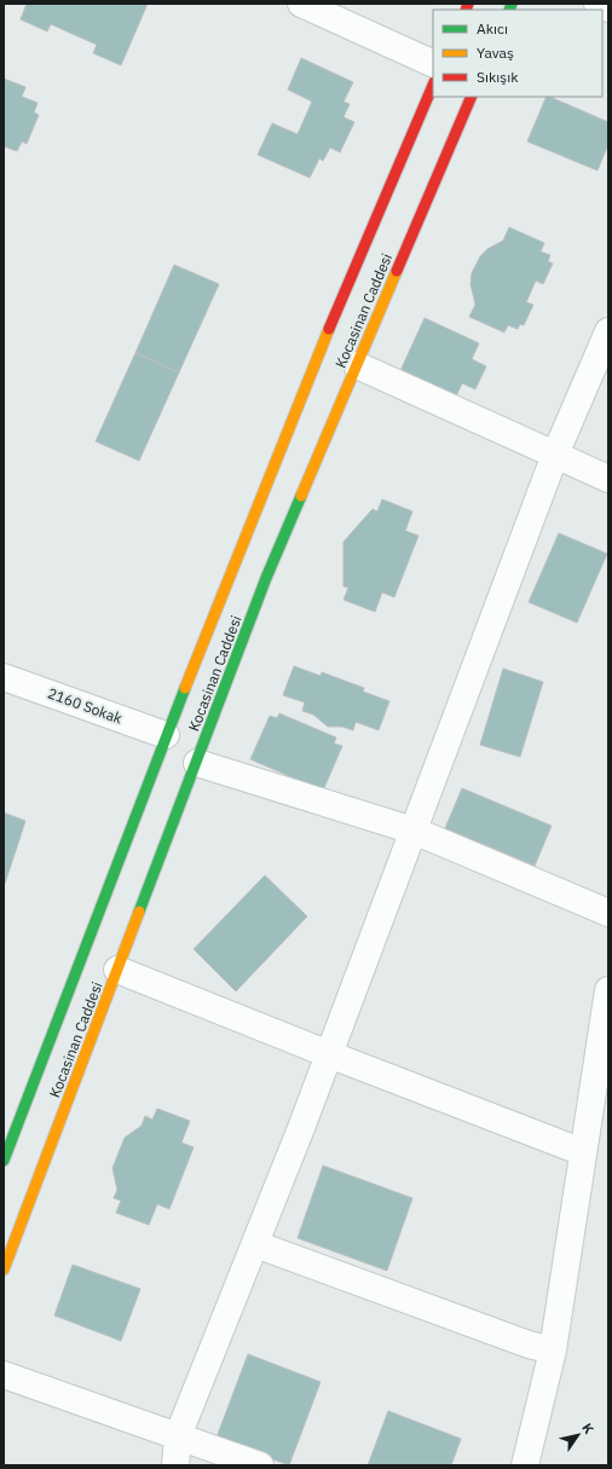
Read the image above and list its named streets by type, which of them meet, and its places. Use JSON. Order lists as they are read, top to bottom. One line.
{"streets":{"main road":["Kocasinan Caddesi"],"street":["2160 Sokak"]},"crossings":[["Kocasinan Caddesi","2160 Sokak"]],"legend":["Akıcı","Yavaş","Sıkışık"],"north":"top right"}
